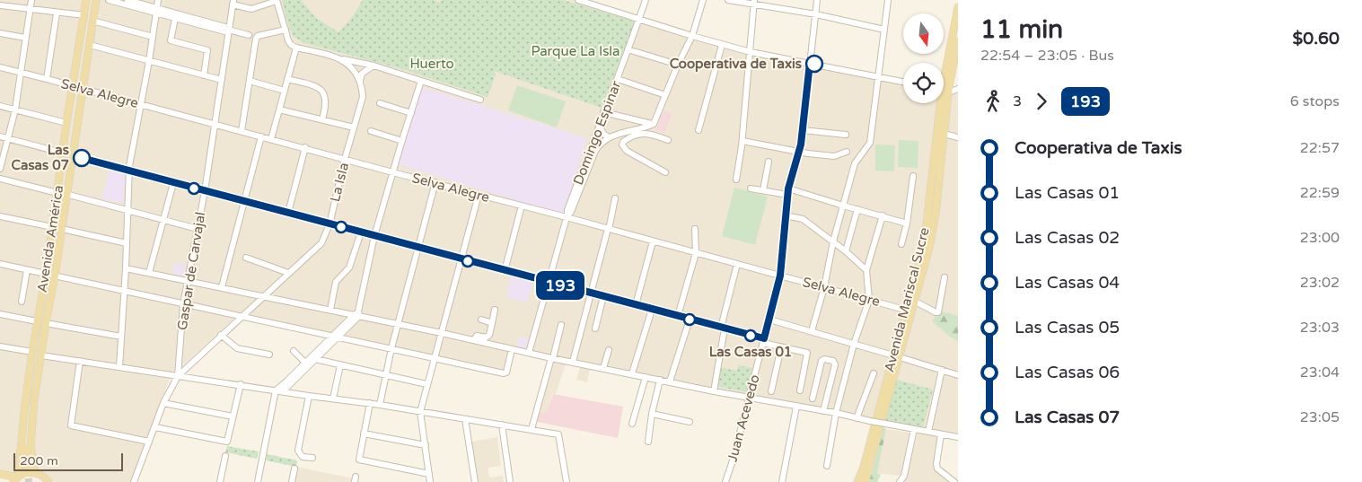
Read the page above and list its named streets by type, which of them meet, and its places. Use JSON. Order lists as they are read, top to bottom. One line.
{"streets":{"main road":["Avenida América","Avenida Mariscal Sucre"],"street":["Selva Alegre","Domingo Espinar","La Isla","Gaspar de Carvajal","Juan Acevedo"]},"crossings":[["Selva Alegre","Domingo Espinar"],["Selva Alegre","La Isla"],["Selva Alegre","Avenida América"],["Selva Alegre","Gaspar de Carvajal"],["Selva Alegre","Juan Acevedo"],["La Isla","Gaspar de Carvajal"]],"parks":["Parque La Isla","Huerto"],"places":["Cooperativa de Taxis","Las Casas 07","Las Casas 01"],"lines":["bus line 193"],"scale_bar":"200 m","north":"bottom","page":{"on_map":"193","heading":["11 min","22:54 – 23:05 · Bus","$0.60"],"legs":["3","193","6 stops"],"list":[{"name":"Cooperativa de Taxis","value":"22:57"},{"name":"Las Casas 01","value":"22:59"},{"name":"Las Casas 02","value":"23:00"},{"name":"Las Casas 04","value":"23:02"},{"name":"Las Casas 05","value":"23:03"},{"name":"Las Casas 06","value":"23:04"},{"name":"Las Casas 07","value":"23:05"}],"scale":"200 m"}}
